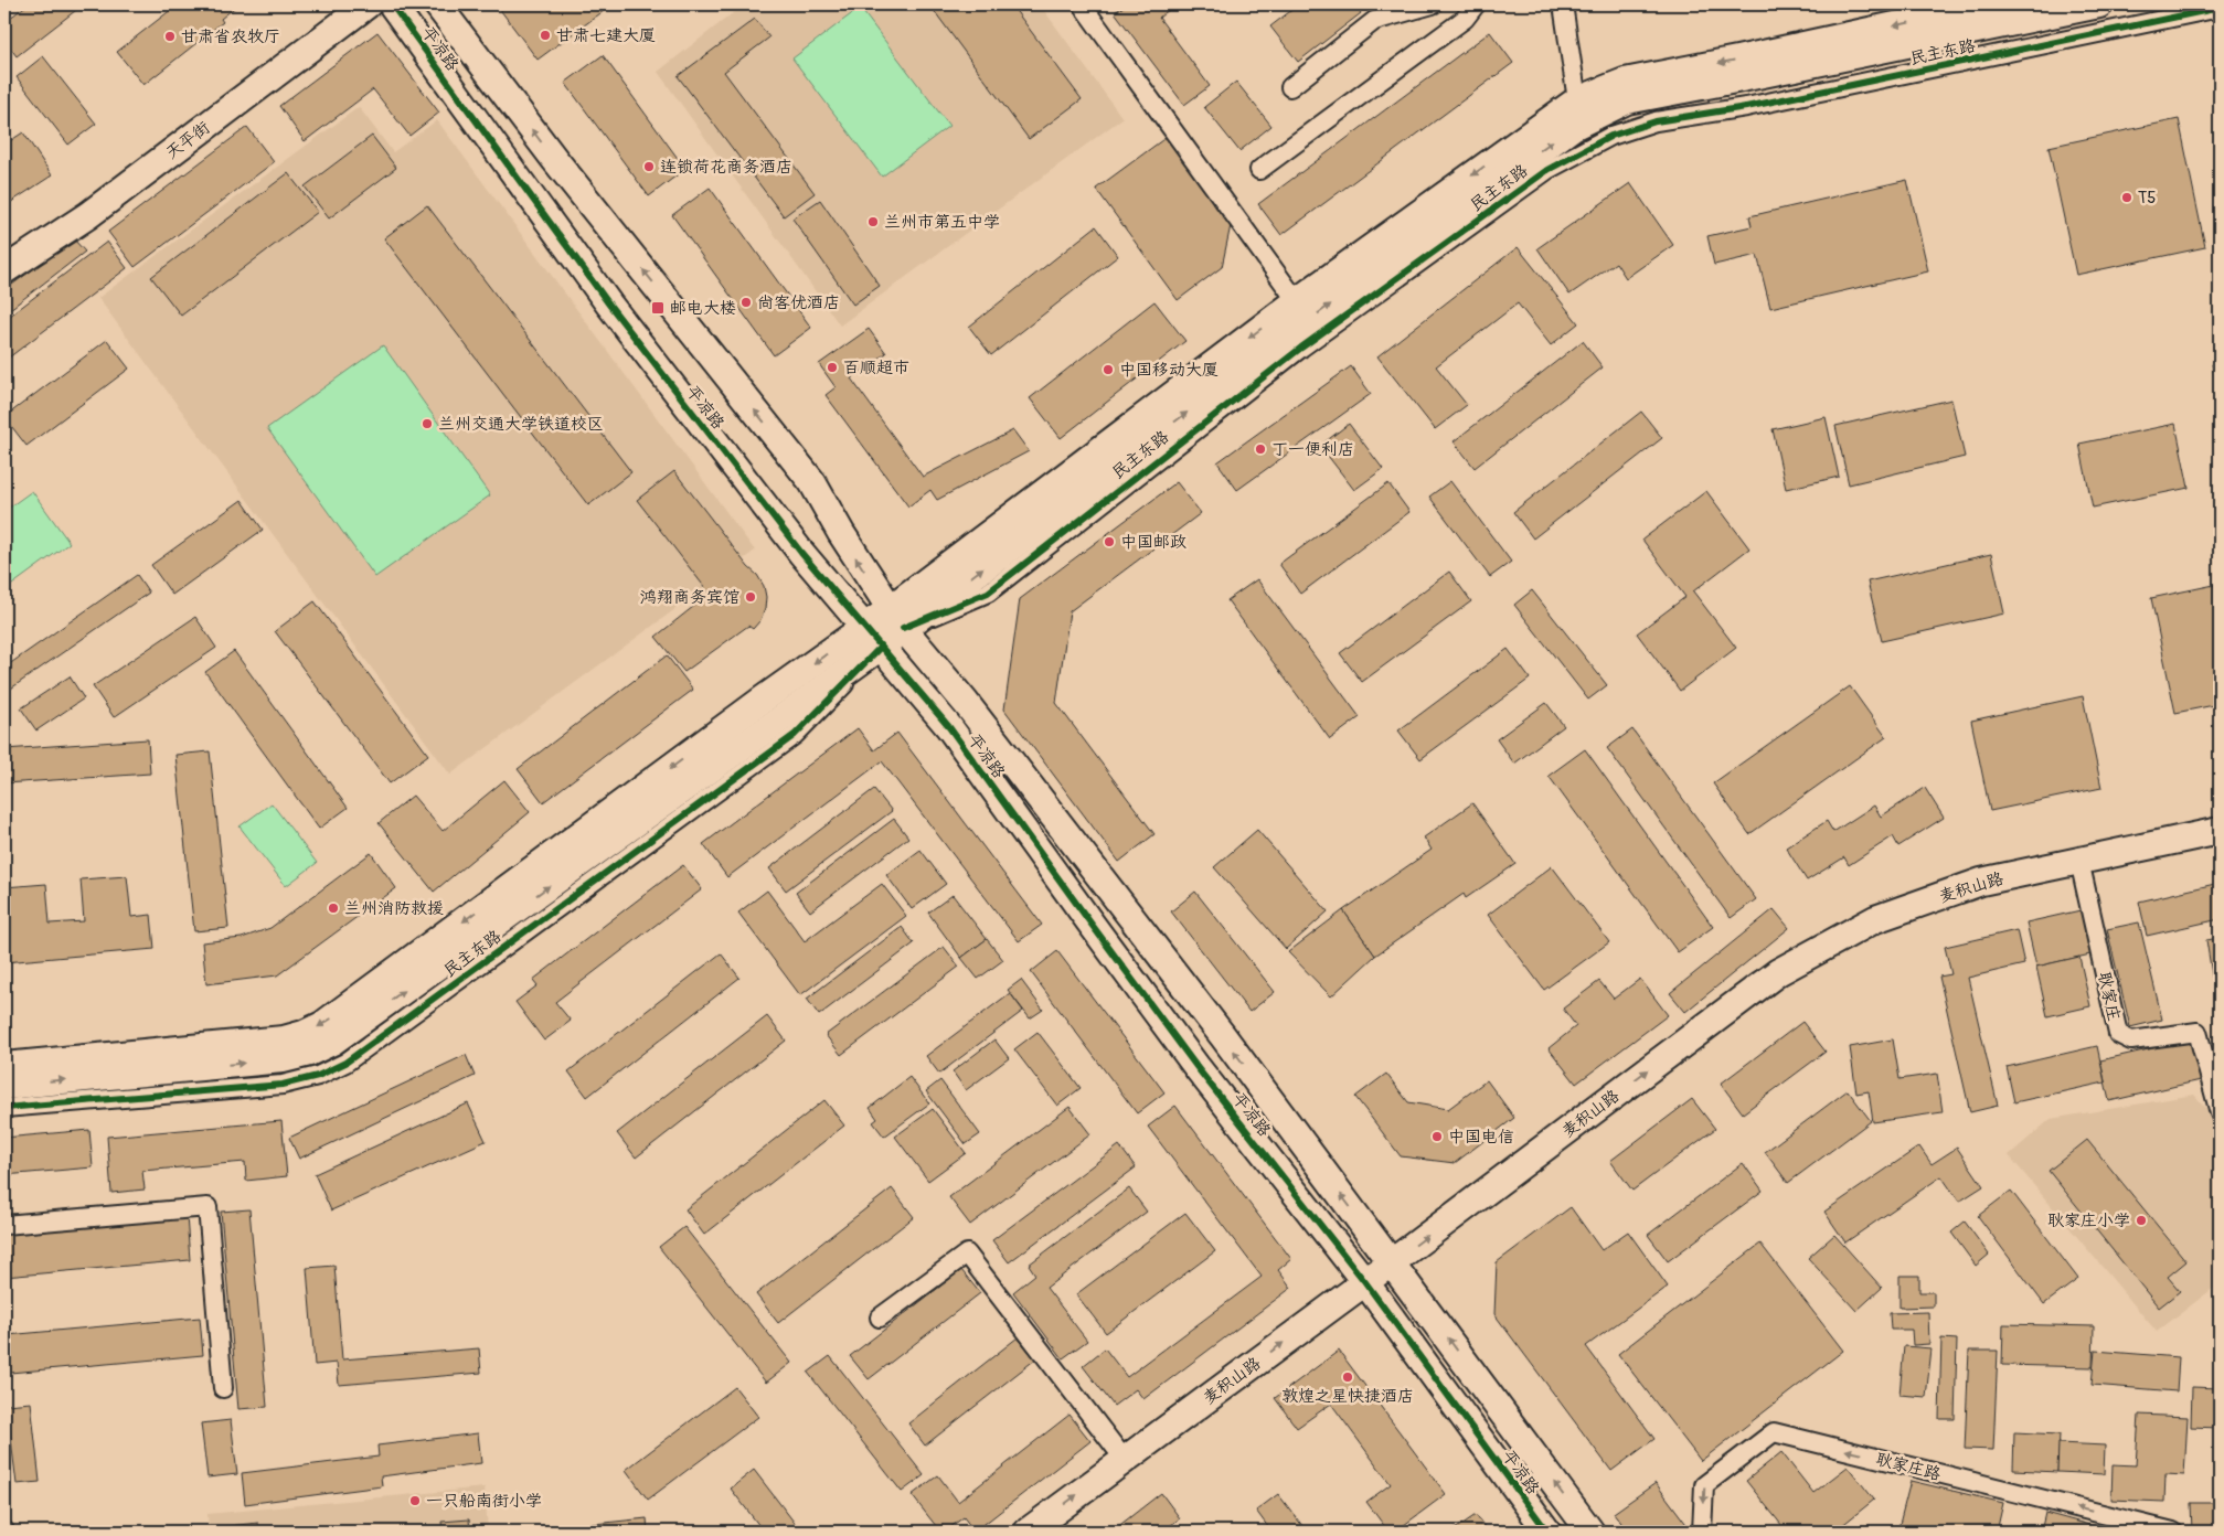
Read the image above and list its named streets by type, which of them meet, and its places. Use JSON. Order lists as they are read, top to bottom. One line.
{"streets":{"street":["平凉路","民主东路","天平街","麦积山路","耿家庄","耿家庄路"]},"crossings":[["平凉路","民主东路"],["平凉路","麦积山路"],["麦积山路","耿家庄"]],"one_way":["麦积山路","耿家庄路"],"places":{"other":["甘肃七建大厦","甘肃省农牧厅","连锁荷花商务酒店","T5","兰州市第五中学","尚客优酒店","百顺超市","中国移动大厦","兰州交通大学铁道校区","丁一便利店","中国邮政","鸿翔商务宾馆","兰州消防救援","中国电信","耿家庄小学","敦煌之星快捷酒店","一只船南街小学"],"transit":["邮电大楼"]}}
